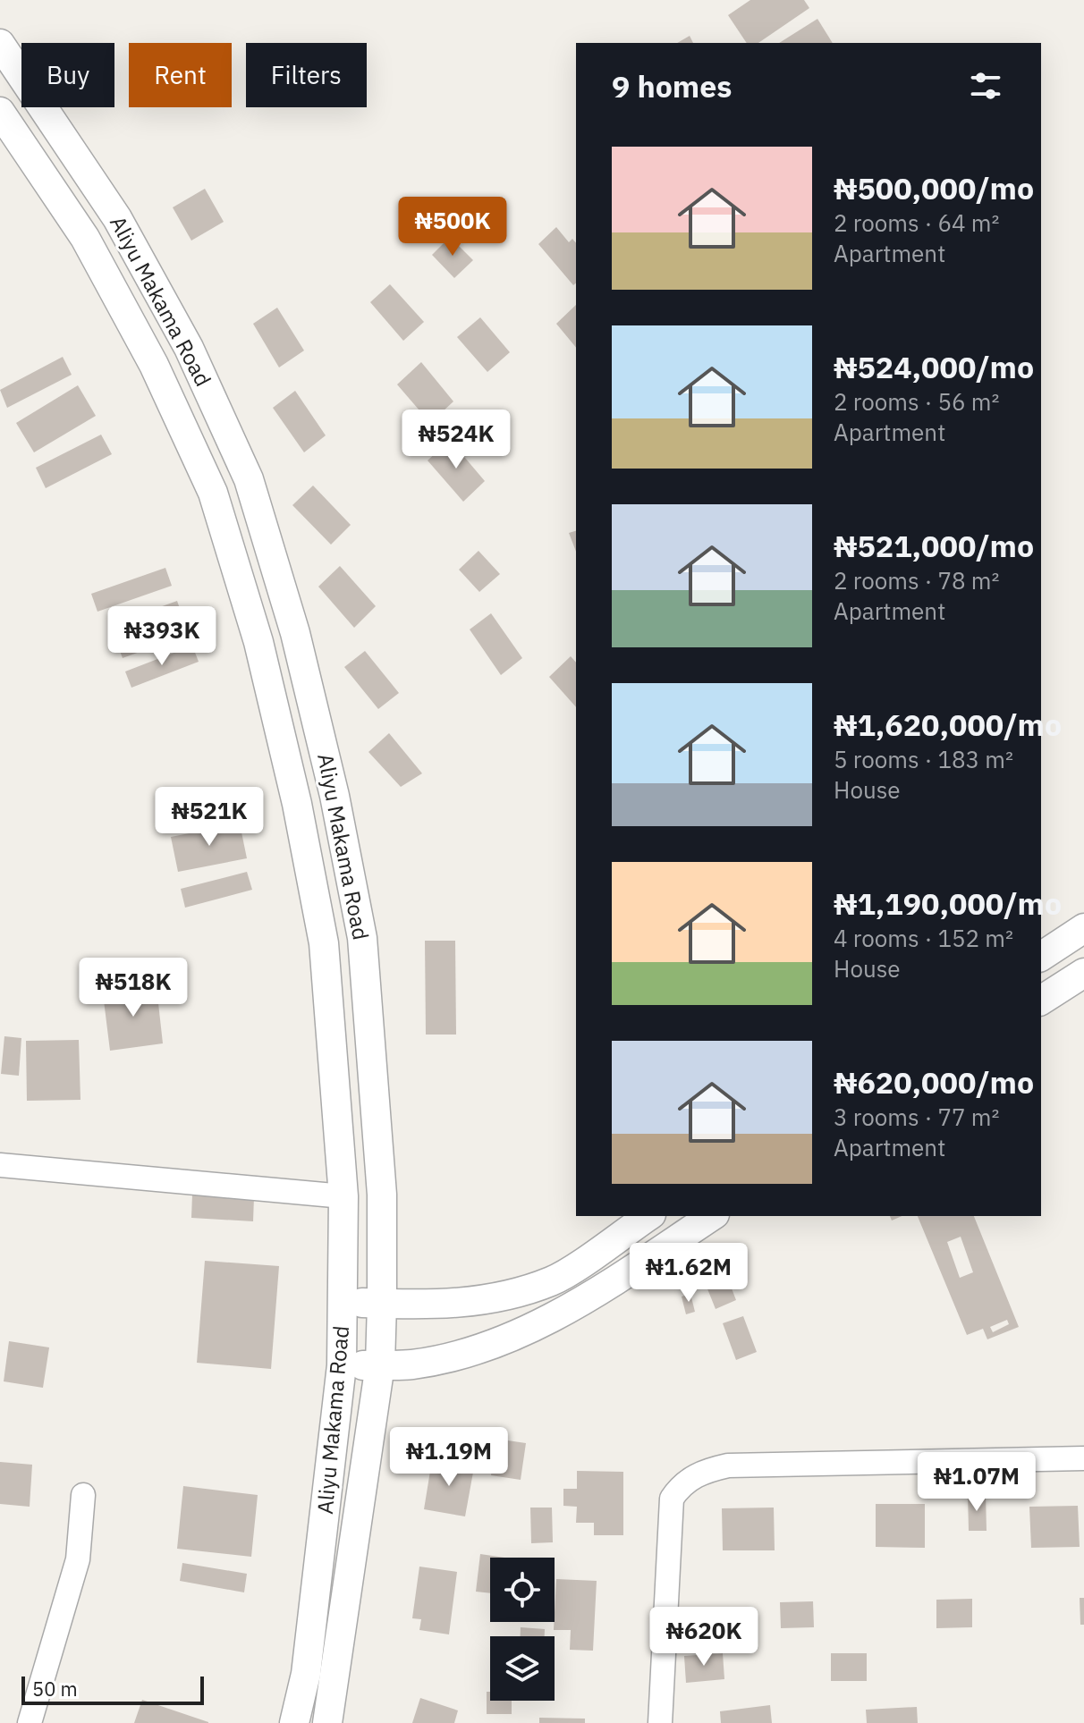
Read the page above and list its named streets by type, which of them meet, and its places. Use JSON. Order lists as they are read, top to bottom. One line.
{"streets":{"street":["Aliyu Makama Road"]},"scale_bar":"50 m","page":{"chip":["Buy","Rent","Filters"],"heading":"9 homes","list":[{"name":"₦500,000/mo","note":"2 rooms · 64 m² · Apartment"},{"name":"₦524,000/mo","note":"2 rooms · 56 m² · Apartment"},{"name":"₦521,000/mo","note":"2 rooms · 78 m² · Apartment"},{"name":"₦1,620,000/mo","note":"5 rooms · 183 m² · House"},{"name":"₦1,190,000/mo","note":"4 rooms · 152 m² · House"},{"name":"₦620,000/mo","note":"3 rooms · 77 m² · Apartment"}],"price":["₦500K","₦524K","₦393K","₦521K","₦518K","₦1.62M","₦1.19M","₦1.07M","₦620K"],"scale":"50 m"}}
